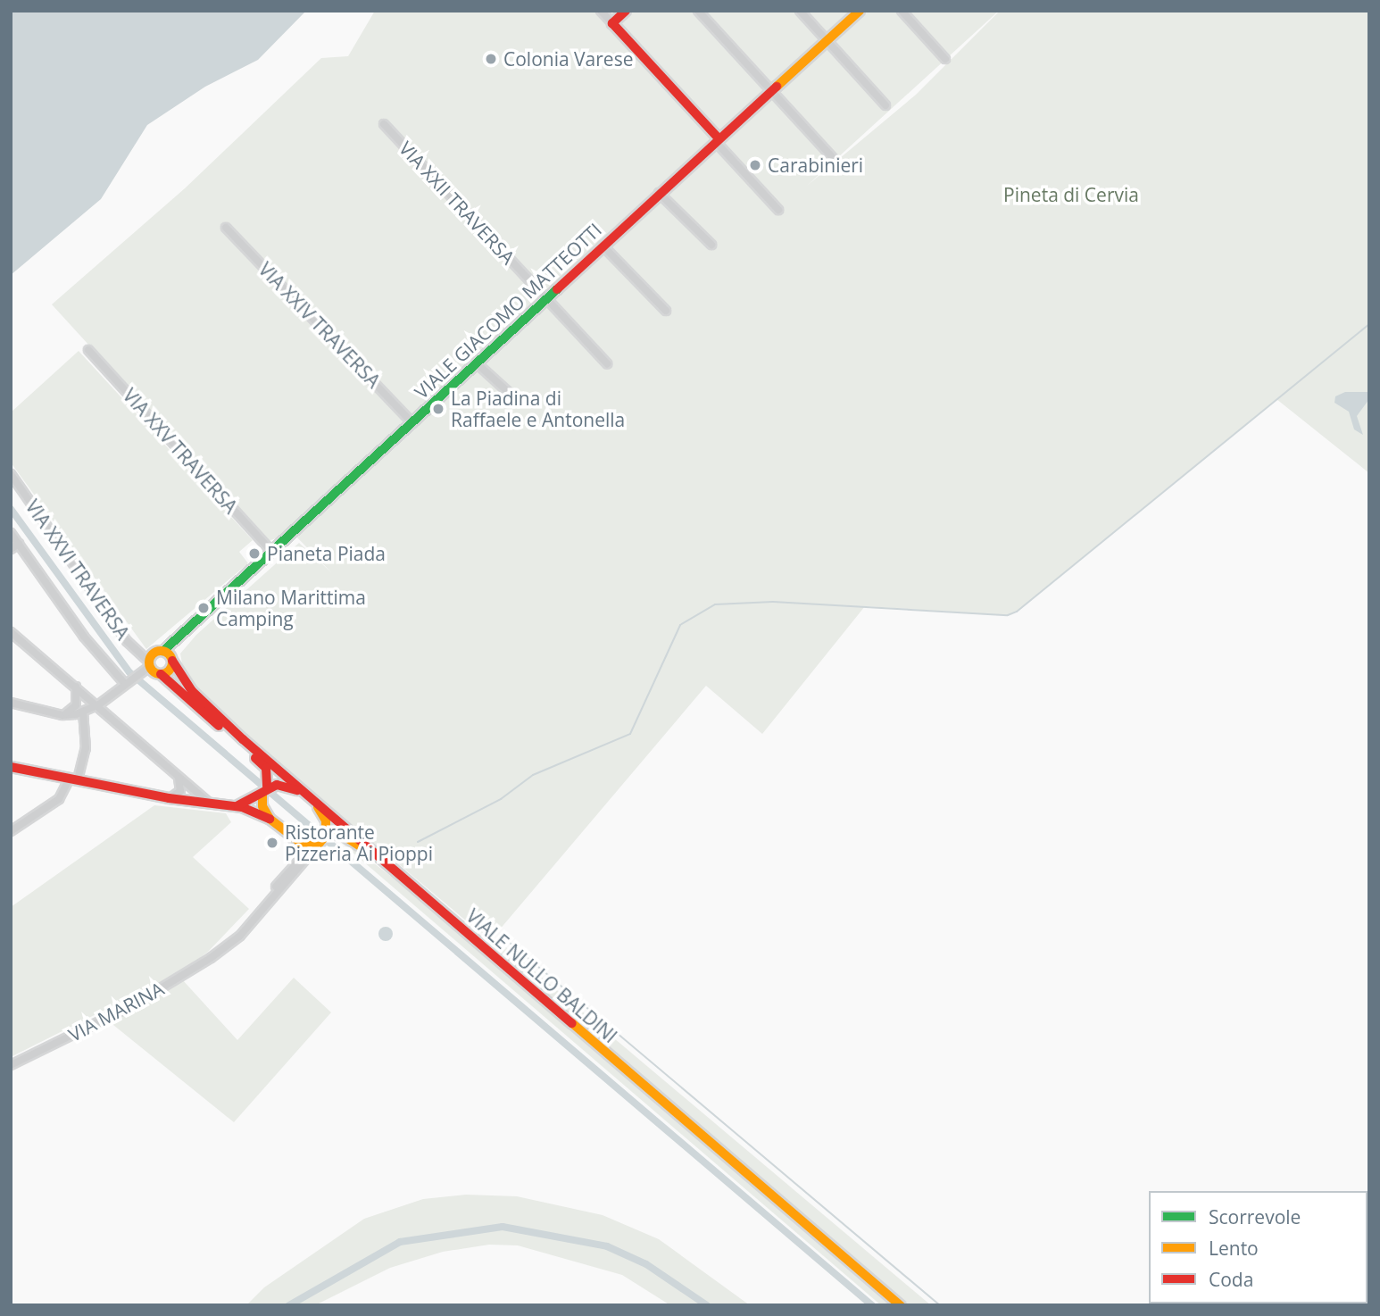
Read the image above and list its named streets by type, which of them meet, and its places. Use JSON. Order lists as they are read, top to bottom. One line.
{"streets":{"street":["VIA XXII TRAVERSA","VIALE GIACOMO MATTEOTTI","VIA XXIV TRAVERSA","VIA XXV TRAVERSA","VIA XXVI TRAVERSA","VIALE NULLO BALDINI","VIA MARINA"]},"crossings":[["VIA XXII TRAVERSA","VIALE GIACOMO MATTEOTTI"],["VIALE GIACOMO MATTEOTTI","VIA XXIV TRAVERSA"],["VIALE GIACOMO MATTEOTTI","VIA XXV TRAVERSA"],["VIALE GIACOMO MATTEOTTI","VIALE NULLO BALDINI"]],"parks":["Pineta di Cervia"],"places":["Colonia Varese","Carabinieri","La Piadina di Raffaele e Antonella","Pianeta Piada","Milano Marittima Camping","Ristorante Pizzeria Ai Pioppi"],"legend":["Scorrevole","Lento","Coda"]}
